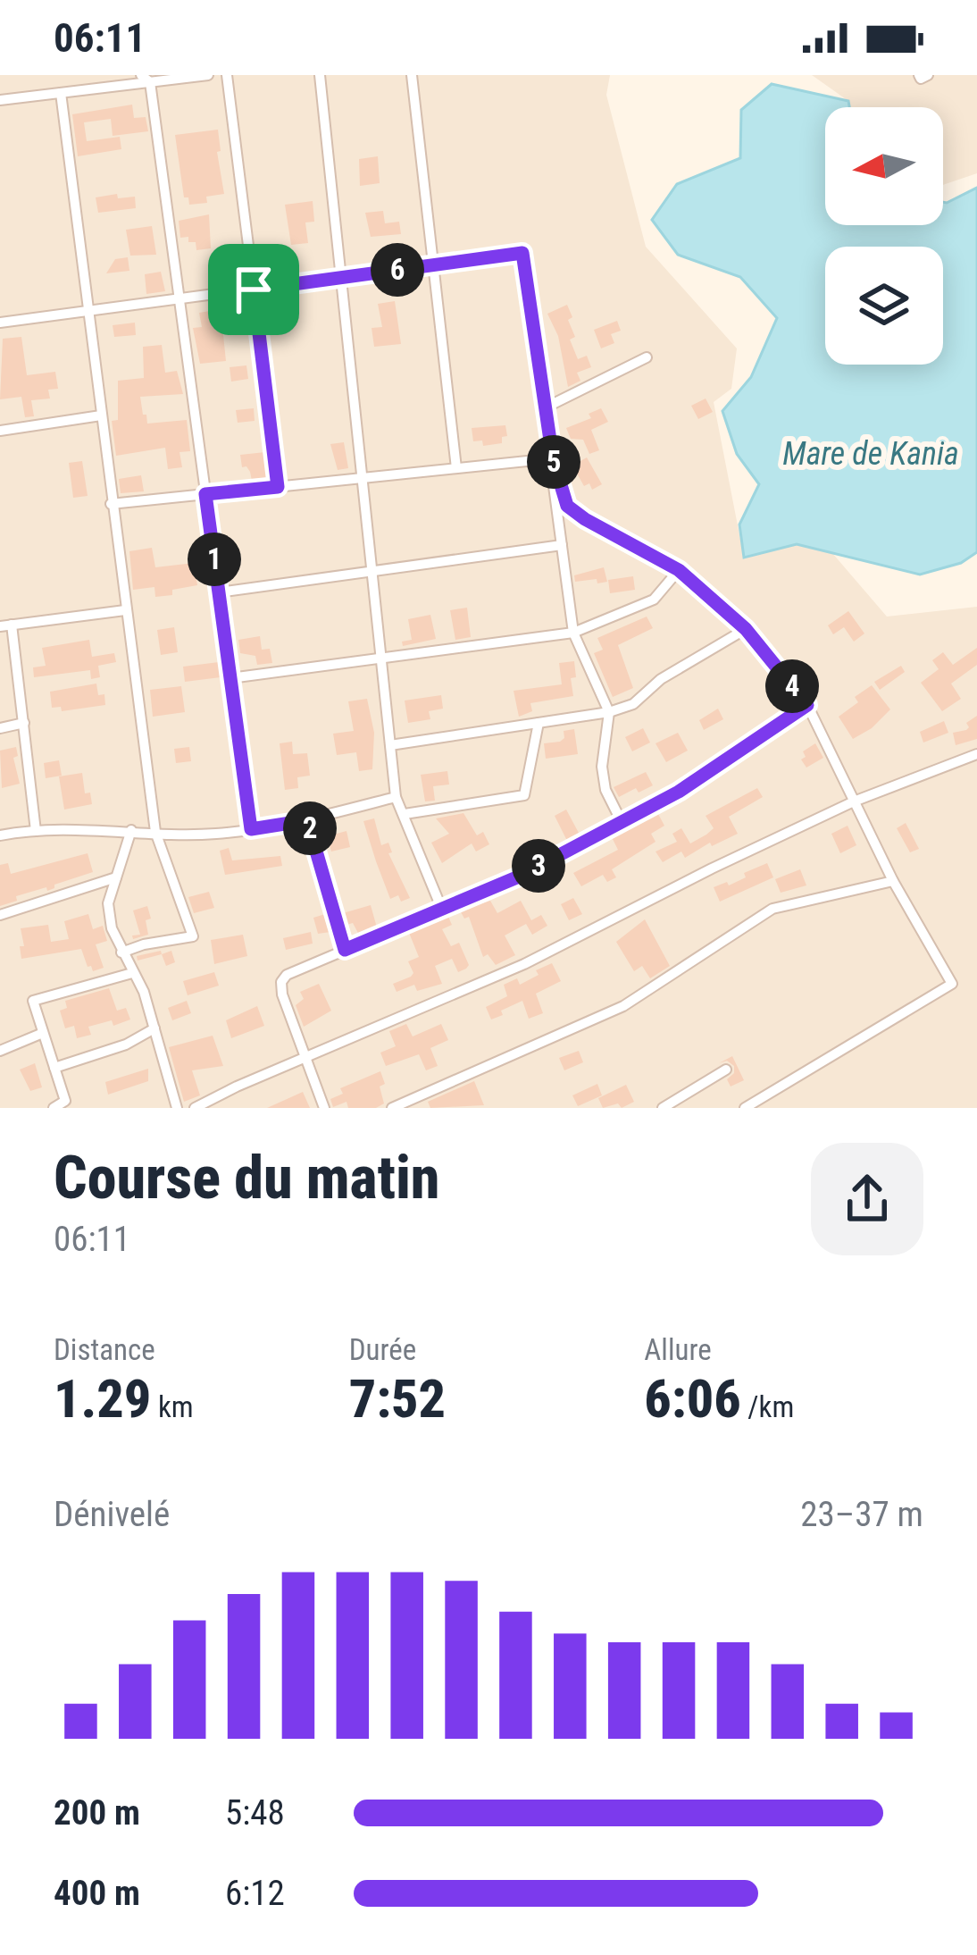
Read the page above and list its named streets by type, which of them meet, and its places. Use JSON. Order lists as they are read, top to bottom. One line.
{"water":["Mare de Kania"],"north":"left","page":{"status":"06:11","pins":["6","5","1","4","2","3"],"heading":["Course du matin","06:11"],"stats":[["Distance","1.29 km"],["Durée","7:52"],["Allure","6:06 /km"]],"chart":["Dénivelé","23–37 m"],"list":[{"name":"200 m","note":"5:48"},{"name":"400 m","note":"6:12"}]}}
